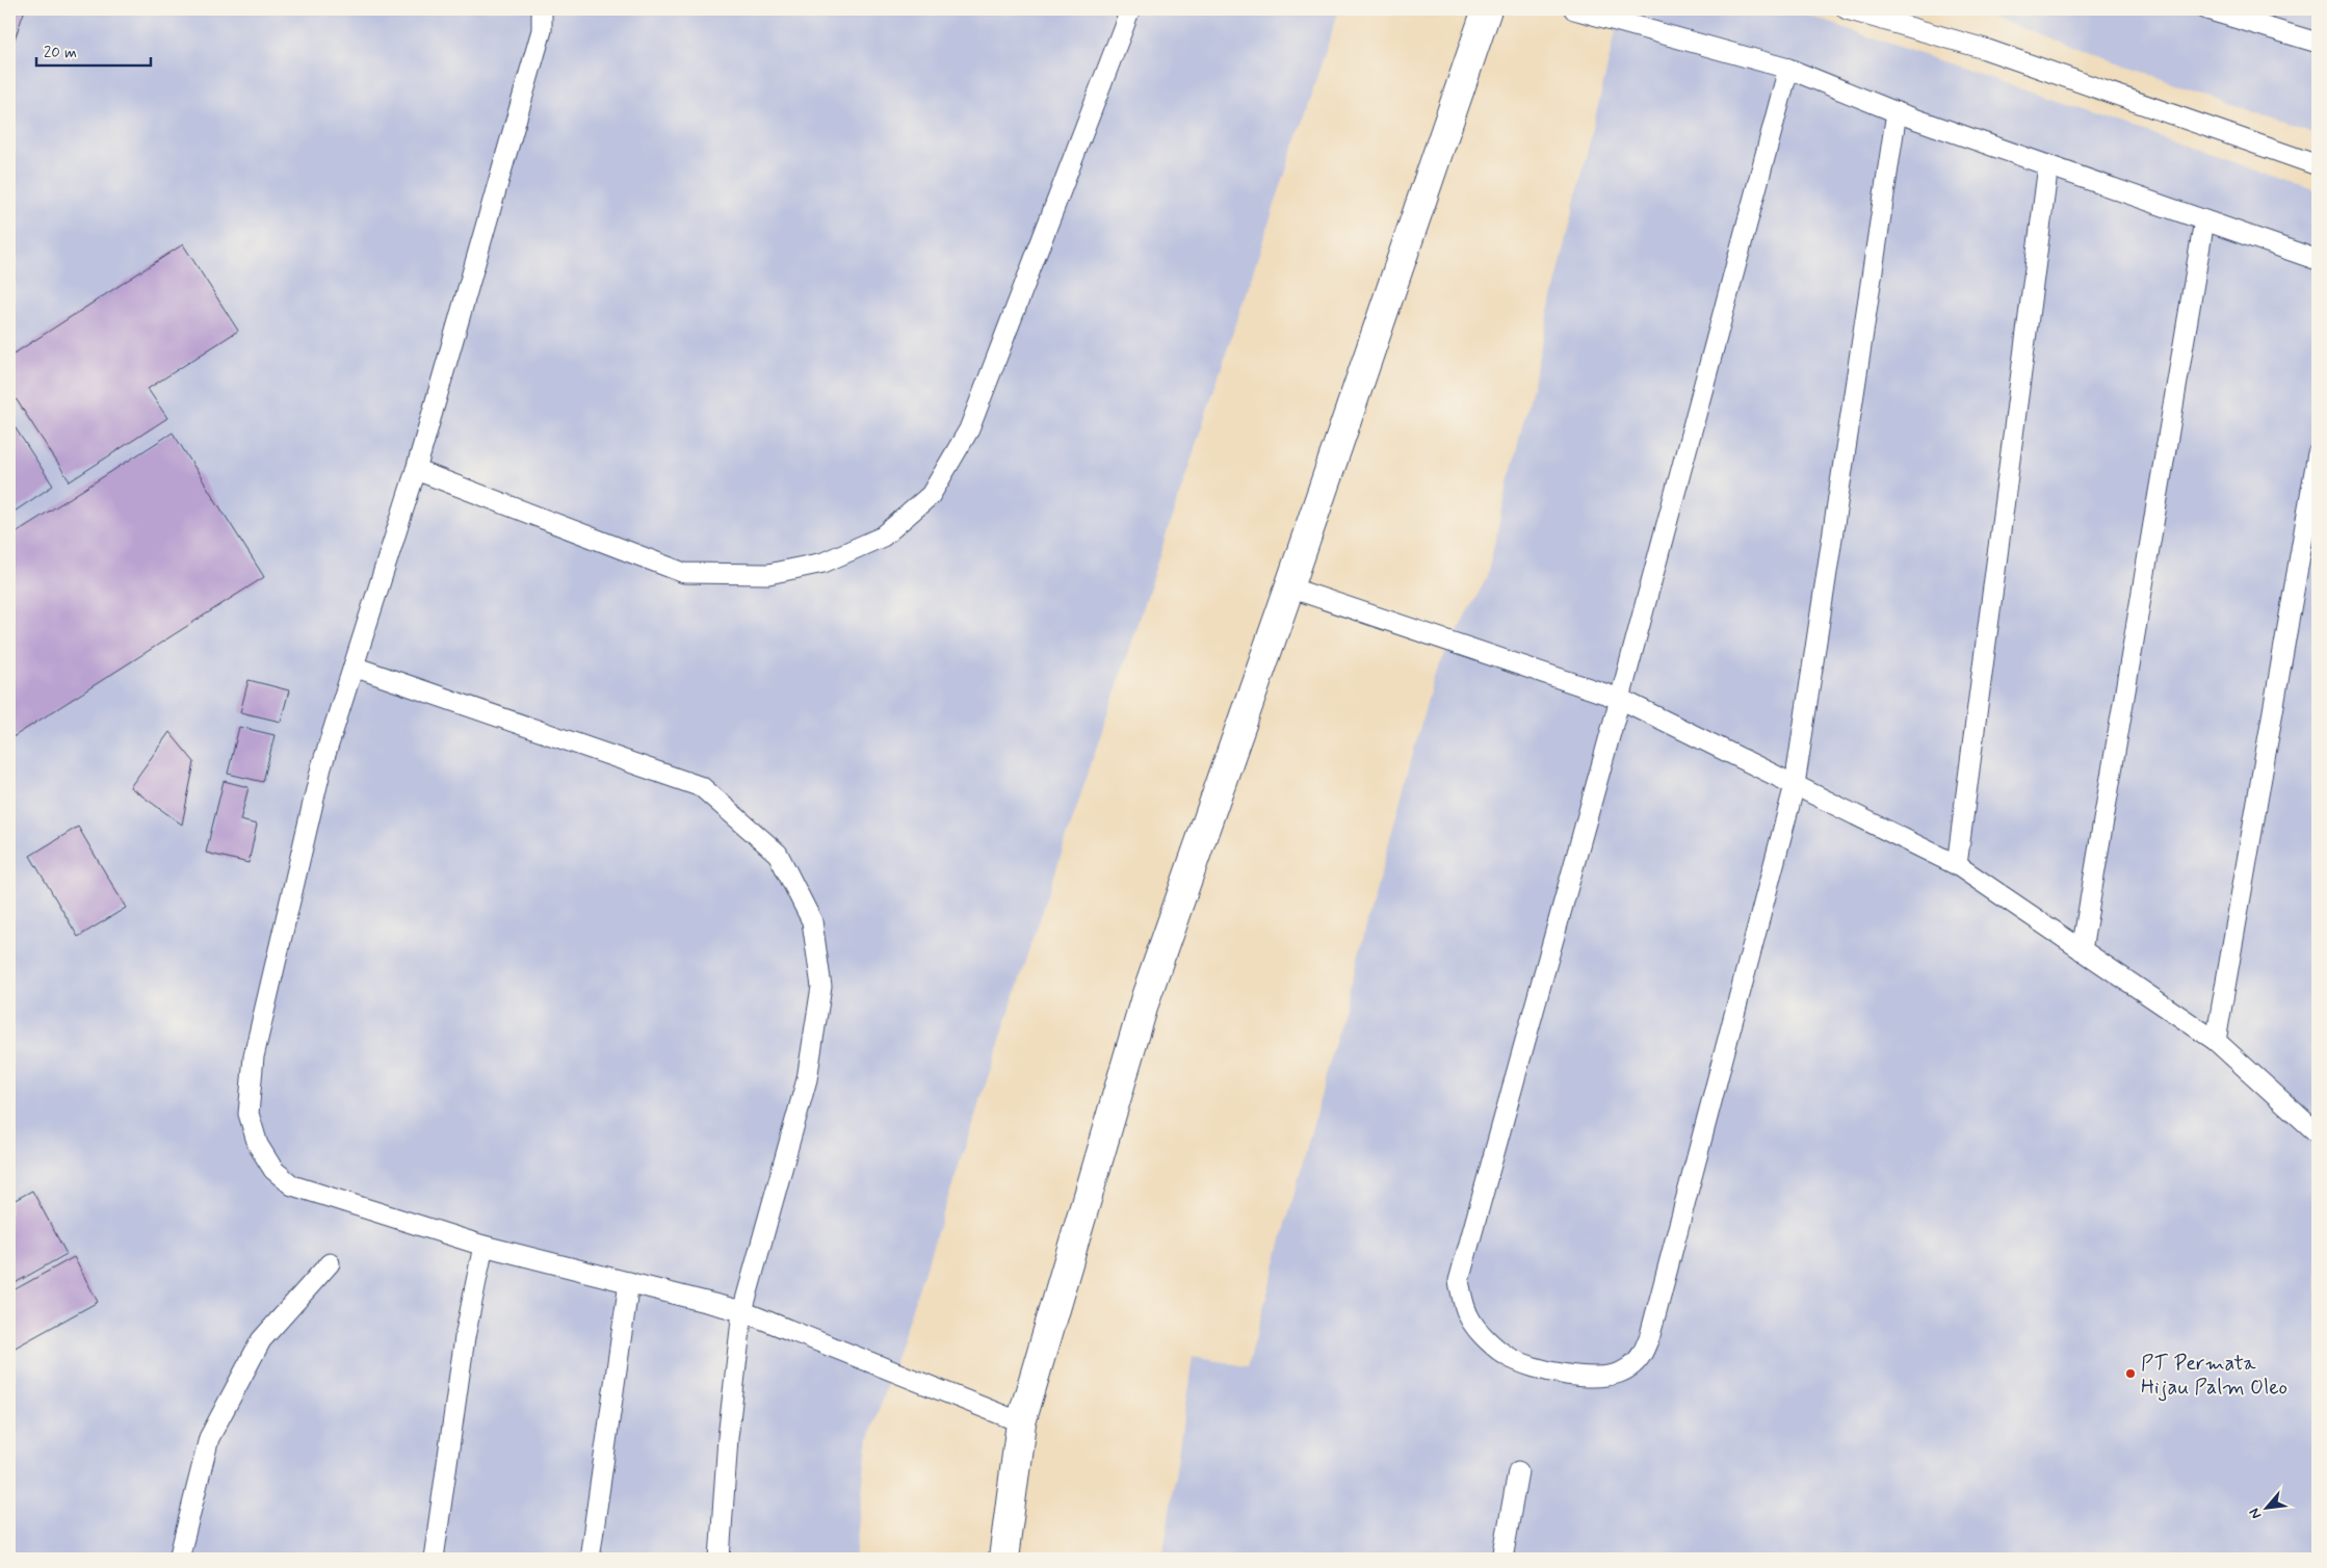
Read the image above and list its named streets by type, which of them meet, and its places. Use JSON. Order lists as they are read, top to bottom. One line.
{"places":["PT Permata Hijau Palm Oleo"],"scale_bar":"20 m","north":"bottom left"}
